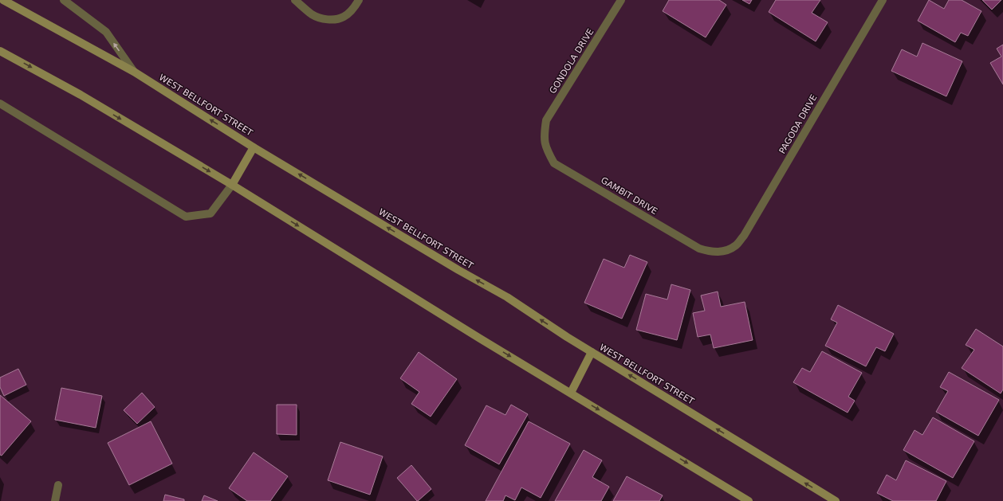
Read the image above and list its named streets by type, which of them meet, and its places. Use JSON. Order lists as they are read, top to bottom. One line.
{"streets":{"main road":["WEST BELLFORT STREET"],"street":["GONDOLA DRIVE","PAGODA DRIVE","GAMBIT DRIVE"]},"crossings":[["GONDOLA DRIVE","GAMBIT DRIVE"],["PAGODA DRIVE","GAMBIT DRIVE"]]}
